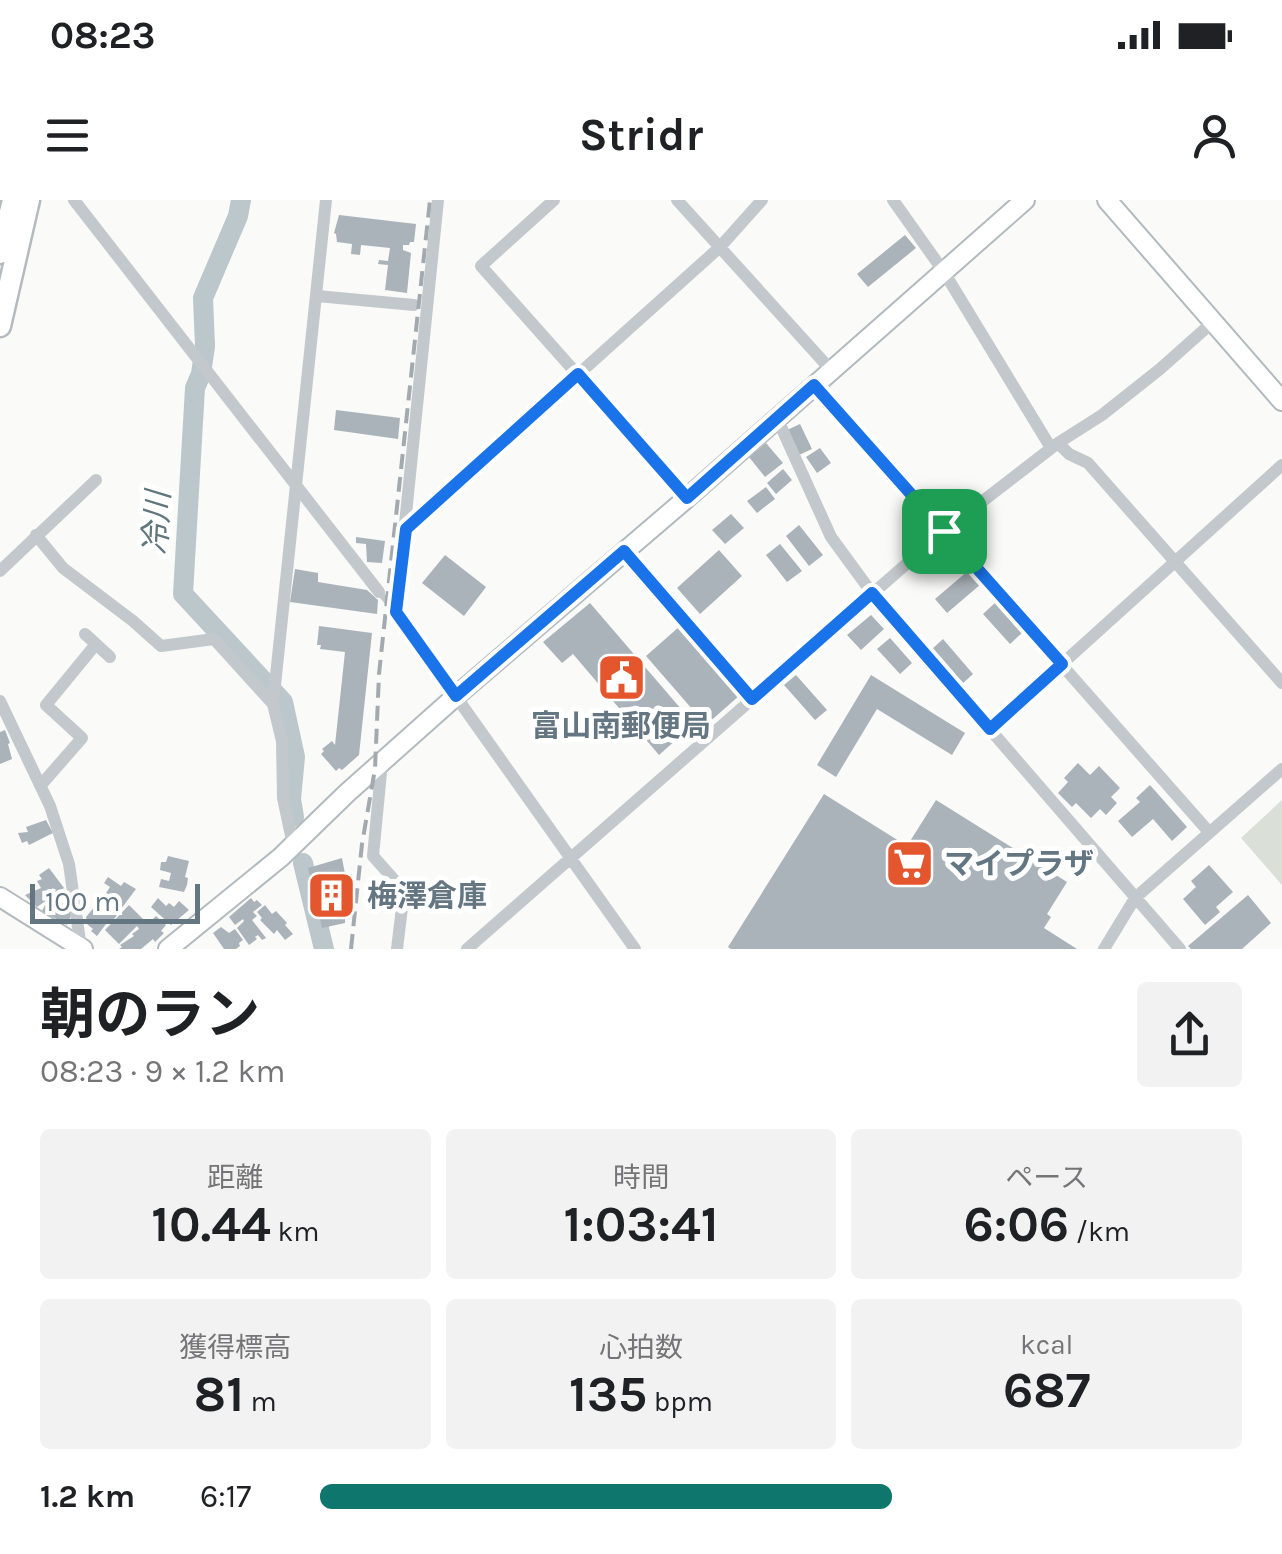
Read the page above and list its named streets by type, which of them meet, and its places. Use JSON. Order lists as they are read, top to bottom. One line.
{"water":["冷川"],"places":{"public building":["富山南郵便局"],"supermarket":["マイプラザ"],"building":["梅澤倉庫"]},"scale_bar":"100 m","page":{"status":"08:23","header":"Stridr","scale":"100 m","heading":["朝のラン","08:23 · 9 × 1.2 km"],"stats":[["距離","10.44 km"],["時間","1:03:41"],["ペース","6:06 /km"],["獲得標高","81 m"],["心拍数","135 bpm"],["kcal","687"]],"list":[{"name":"1.2 km","note":"6:17"}]}}
